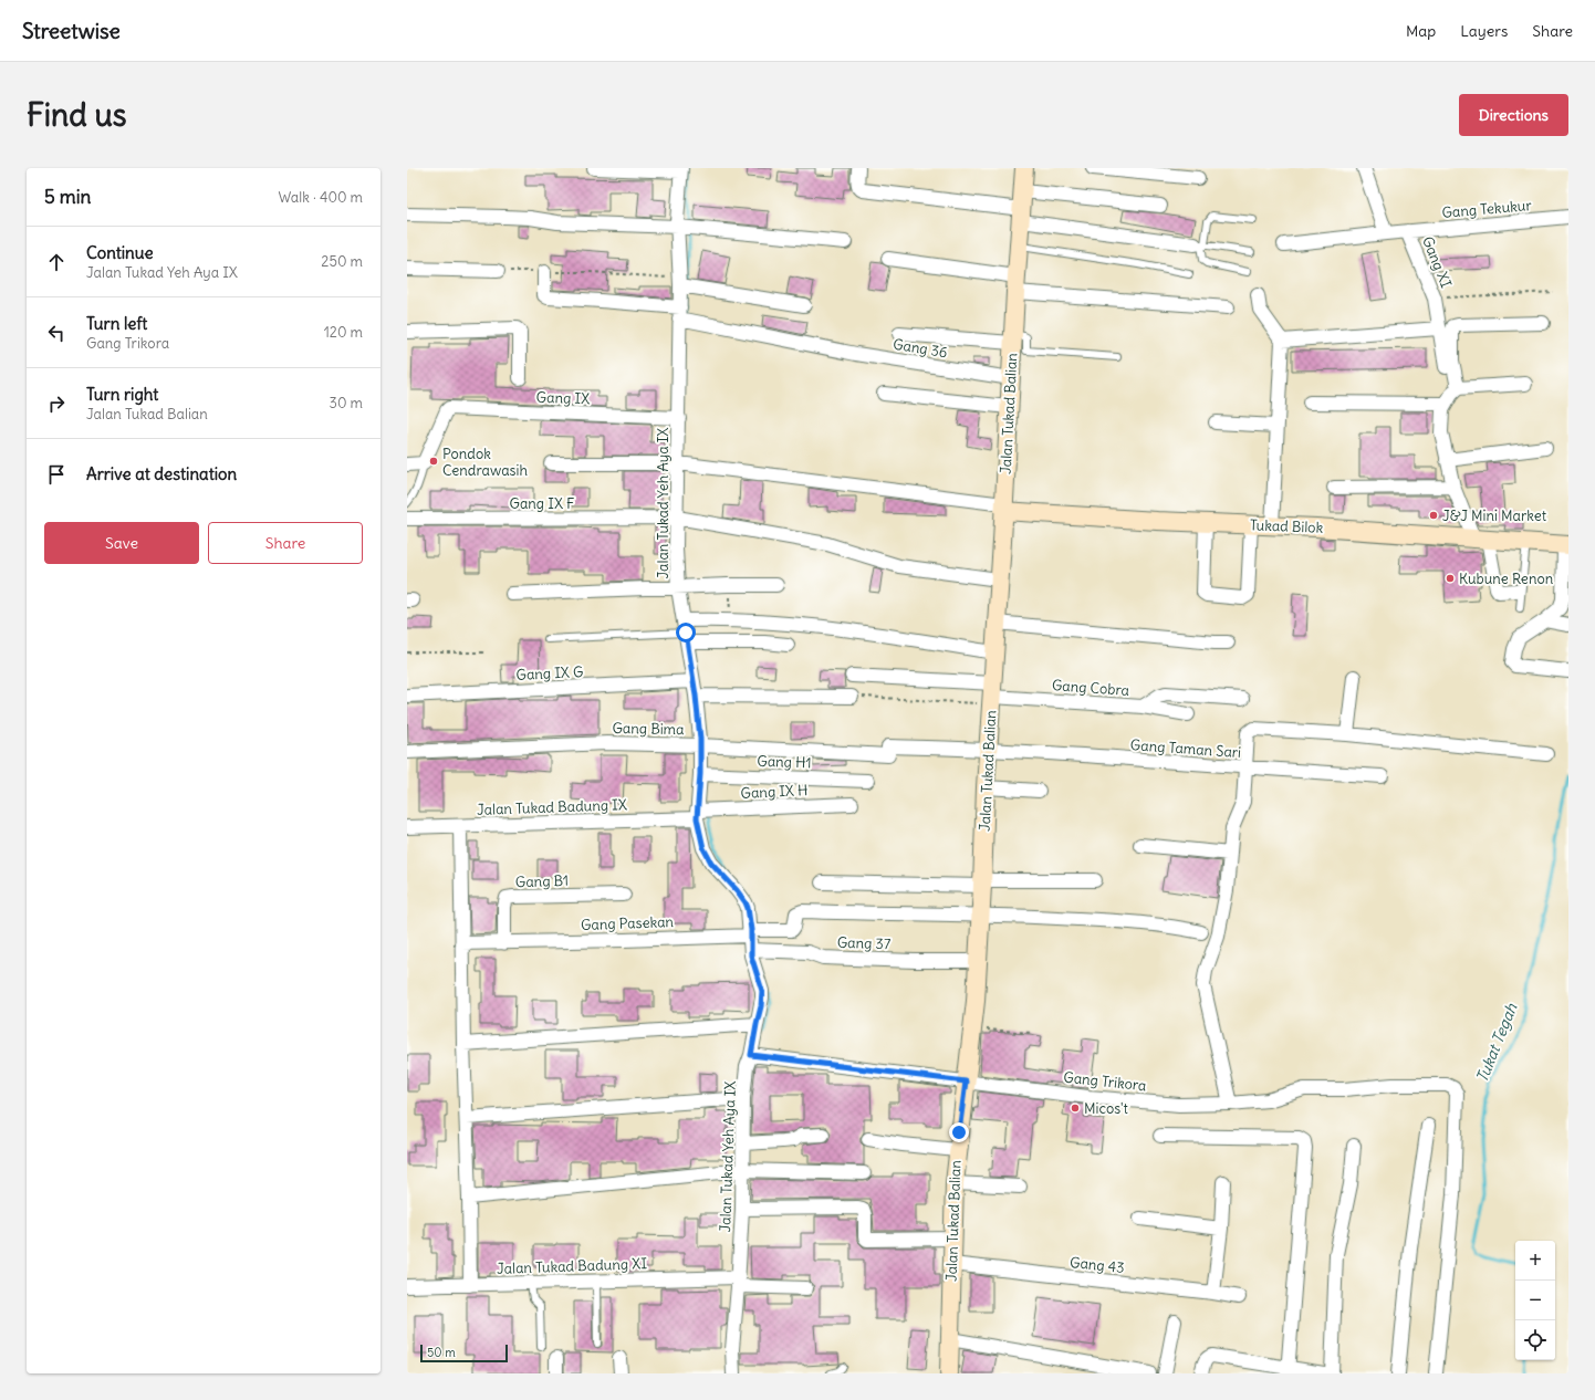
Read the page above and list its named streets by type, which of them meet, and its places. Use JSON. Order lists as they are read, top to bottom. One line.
{"streets":{"street":["Gang Tekukur","Gang XI","Gang 36","Gang IX","Jalan Tukad Balian","Gang IX F","Jalan Tukad Yeh Aya IX","Tukad Bilok","Gang IX G","Gang Cobra","Gang Bima","Gang Taman Sari","Gang H1","Gang IX H","Jalan Tukad Badung IX","Gang B1","Gang Pasekan","Gang 37","Gang Trikora","Gang 43","Jalan Tukad Badung XI"]},"crossings":[["Gang Tekukur","Gang XI"],["Gang 36","Jalan Tukad Balian"],["Gang 36","Jalan Tukad Yeh Aya IX"],["Gang IX","Jalan Tukad Yeh Aya IX"],["Jalan Tukad Balian","Gang IX F"],["Jalan Tukad Balian","Tukad Bilok"],["Jalan Tukad Balian","Gang Cobra"],["Jalan Tukad Balian","Gang Taman Sari"],["Jalan Tukad Balian","Gang Pasekan"],["Jalan Tukad Balian","Gang 37"],["Jalan Tukad Balian","Gang Trikora"],["Jalan Tukad Balian","Gang 43"],["Gang IX F","Jalan Tukad Yeh Aya IX"],["Jalan Tukad Yeh Aya IX","Gang IX G"],["Jalan Tukad Yeh Aya IX","Gang Bima"],["Jalan Tukad Yeh Aya IX","Gang H1"],["Jalan Tukad Yeh Aya IX","Gang IX H"],["Jalan Tukad Yeh Aya IX","Jalan Tukad Badung IX"],["Jalan Tukad Yeh Aya IX","Gang Pasekan"],["Jalan Tukad Yeh Aya IX","Gang 37"],["Jalan Tukad Yeh Aya IX","Gang Trikora"],["Jalan Tukad Yeh Aya IX","Jalan Tukad Badung XI"],["Gang Bima","Gang Taman Sari"],["Gang IX H","Jalan Tukad Badung IX"],["Gang B1","Gang Pasekan"]],"water":["Tukat Tegah"],"places":["Pondok Cendrawasih","J&J Mini Market","Kubune Renon","Micos't"],"scale_bar":"50 m","page":{"header":"Streetwise","nav":["Map","Layers","Share"],"buttons":["Directions",["Save","Share"]],"title":"Find us","heading":["5 min","Walk · 400 m"],"list":[["Continue","Jalan Tukad Yeh Aya IX","250 m"],["Turn left","Gang Trikora","120 m"],["Turn right","Jalan Tukad Balian","30 m"],"Arrive at destination"],"map_buttons":["+","−"],"scale":"50 m"}}
